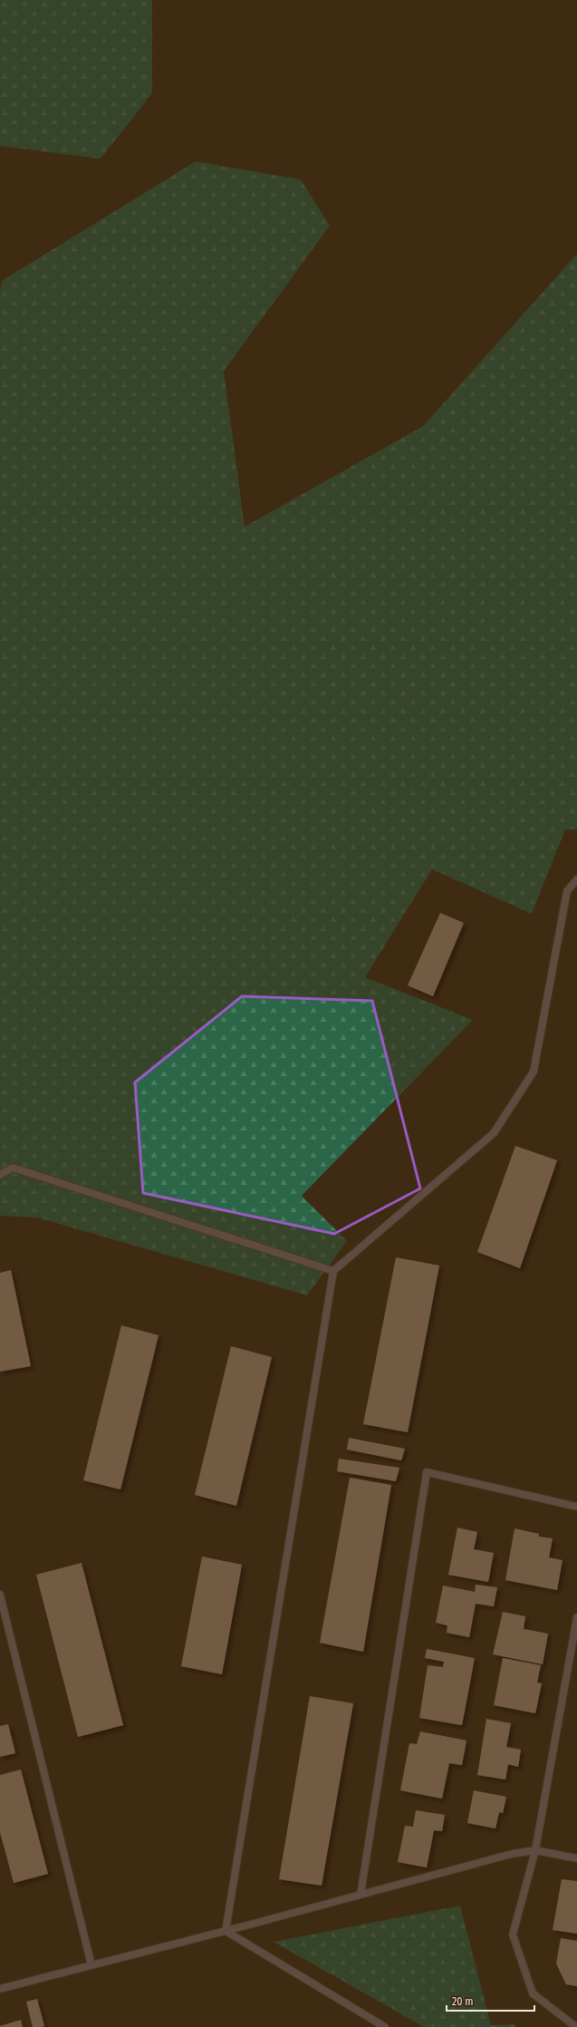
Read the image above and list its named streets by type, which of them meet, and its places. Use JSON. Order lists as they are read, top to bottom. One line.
{"scale_bar":"20 m"}
